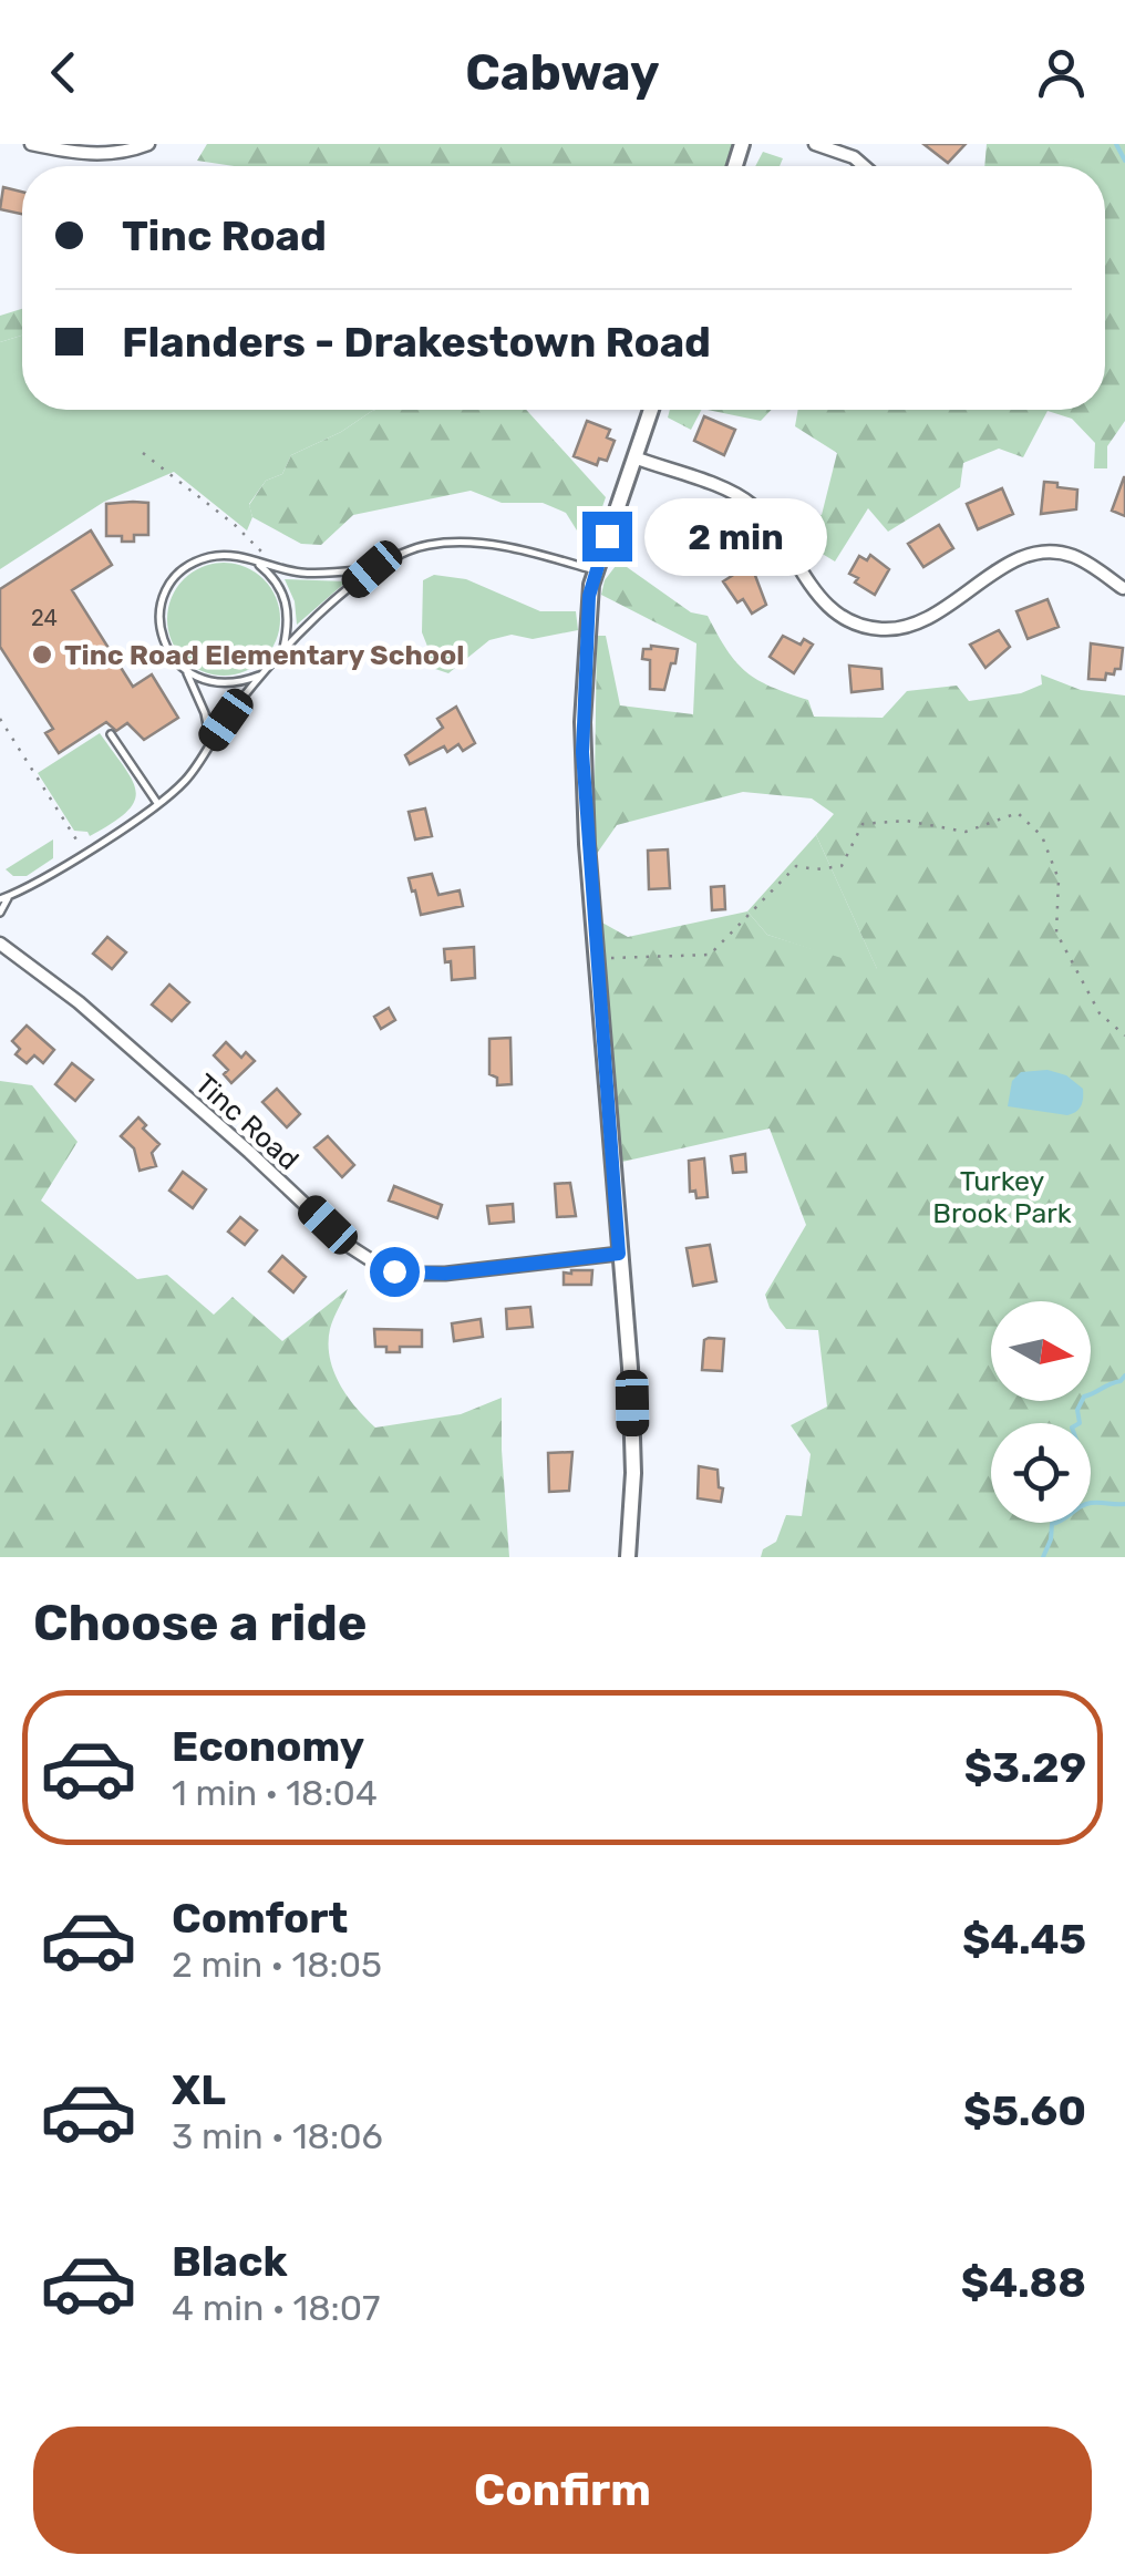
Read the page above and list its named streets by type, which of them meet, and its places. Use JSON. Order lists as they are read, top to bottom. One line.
{"streets":{"street":["Tinc Road"]},"parks":["Turkey Brook Park"],"places":["Tinc Road Elementary School"],"house_numbers":["24"],"north":"right","page":{"header":"Cabway","banner":["Tinc Road","Flanders - Drakestown Road"],"bubble":"2 min","heading":"Choose a ride","list":[{"name":"Economy","note":"1 min · 18:04","value":"$3.29"},{"name":"Comfort","note":"2 min · 18:05","value":"$4.45"},{"name":"XL","note":"3 min · 18:06","value":"$5.60"},{"name":"Black","note":"4 min · 18:07","value":"$4.88"}],"buttons":"Confirm"}}
